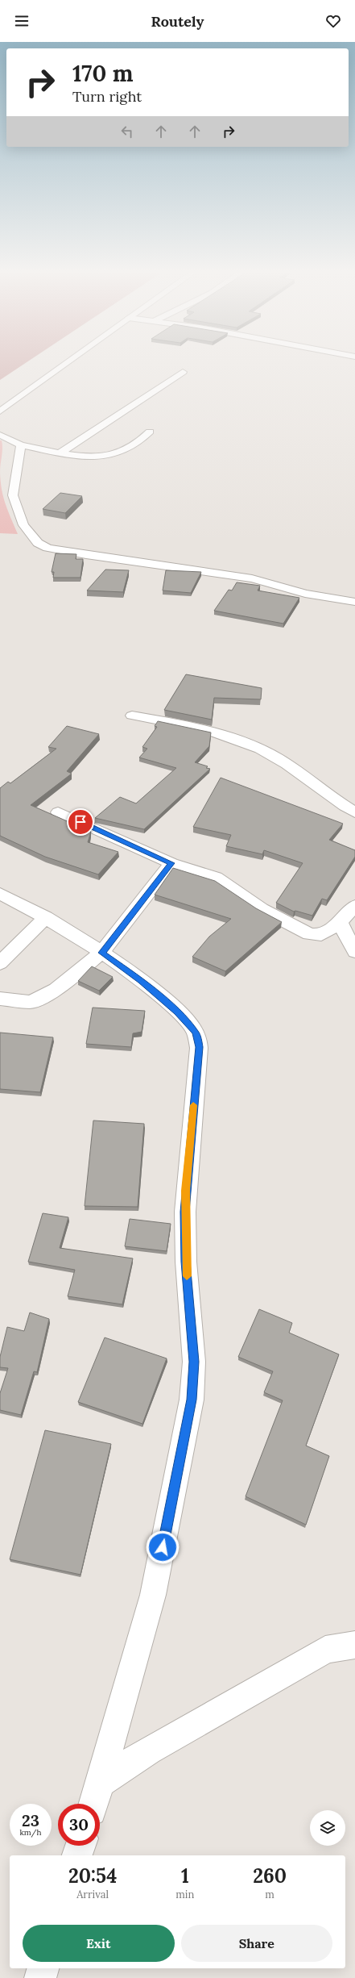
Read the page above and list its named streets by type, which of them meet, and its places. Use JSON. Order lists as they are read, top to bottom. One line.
{"page":{"header":"Routely","turn":["170 m","Turn right"],"speed":"23 km/h","limit":"30","eta":["20:54","Arrival","1","min","260","m"],"buttons":["Exit","Share"]}}
